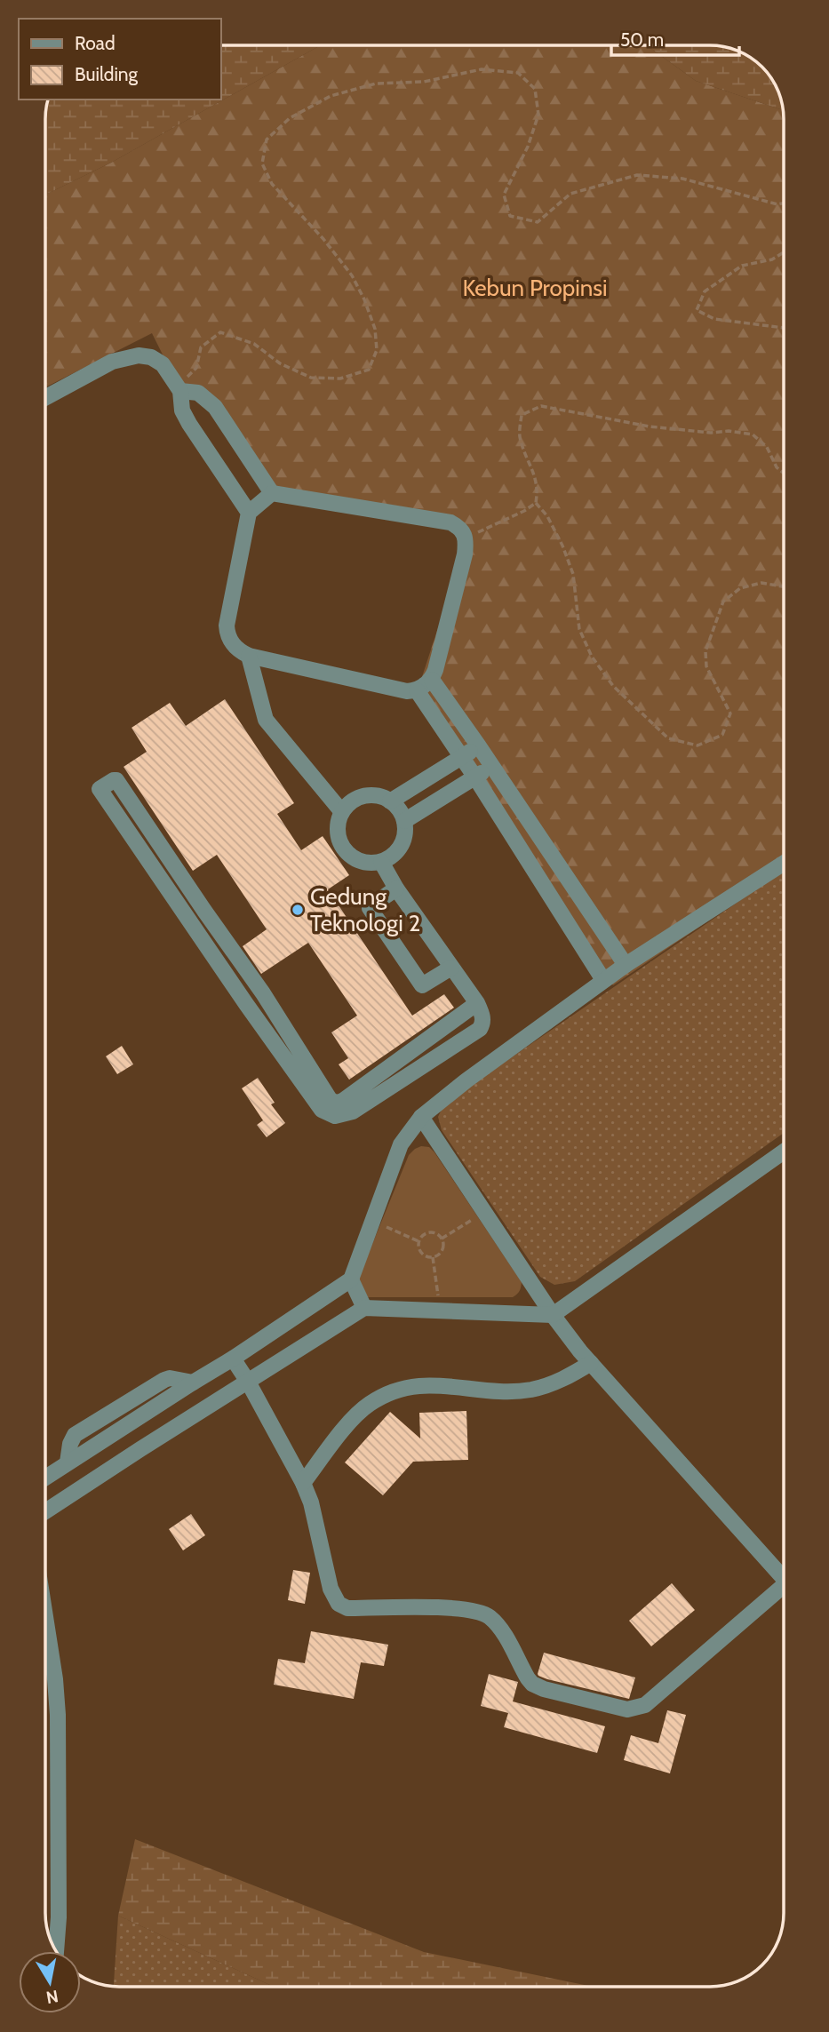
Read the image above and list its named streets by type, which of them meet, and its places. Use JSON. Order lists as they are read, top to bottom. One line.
{"parks":["Kebun Propinsi"],"places":["Gedung Teknologi 2"],"legend":["Road","Building"],"scale_bar":"50 m","north":"bottom"}
